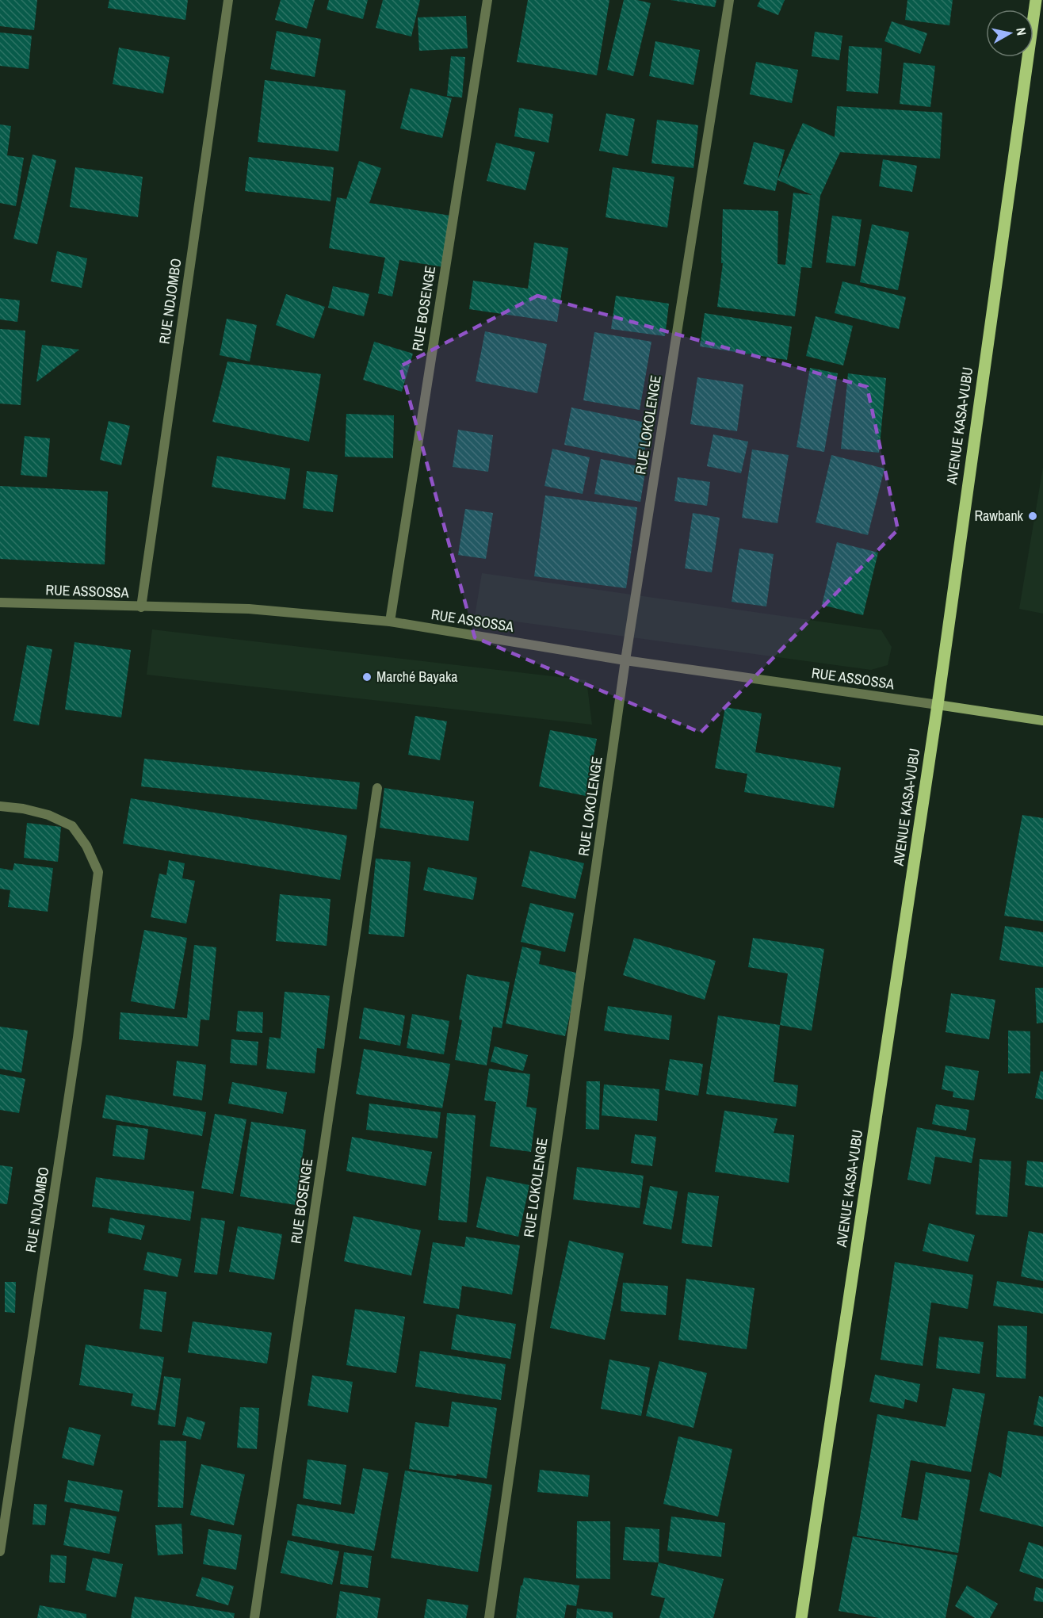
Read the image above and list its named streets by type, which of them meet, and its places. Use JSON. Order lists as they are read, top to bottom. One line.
{"streets":{"main road":["AVENUE KASA-VUBU"],"street":["RUE NDJOMBO","RUE BOSENGE","RUE LOKOLENGE","RUE ASSOSSA"]},"crossings":[["RUE NDJOMBO","RUE ASSOSSA"],["RUE BOSENGE","RUE ASSOSSA"],["RUE LOKOLENGE","RUE ASSOSSA"],["AVENUE KASA-VUBU","RUE ASSOSSA"]],"places":["Rawbank","Marché Bayaka"],"north":"right"}
